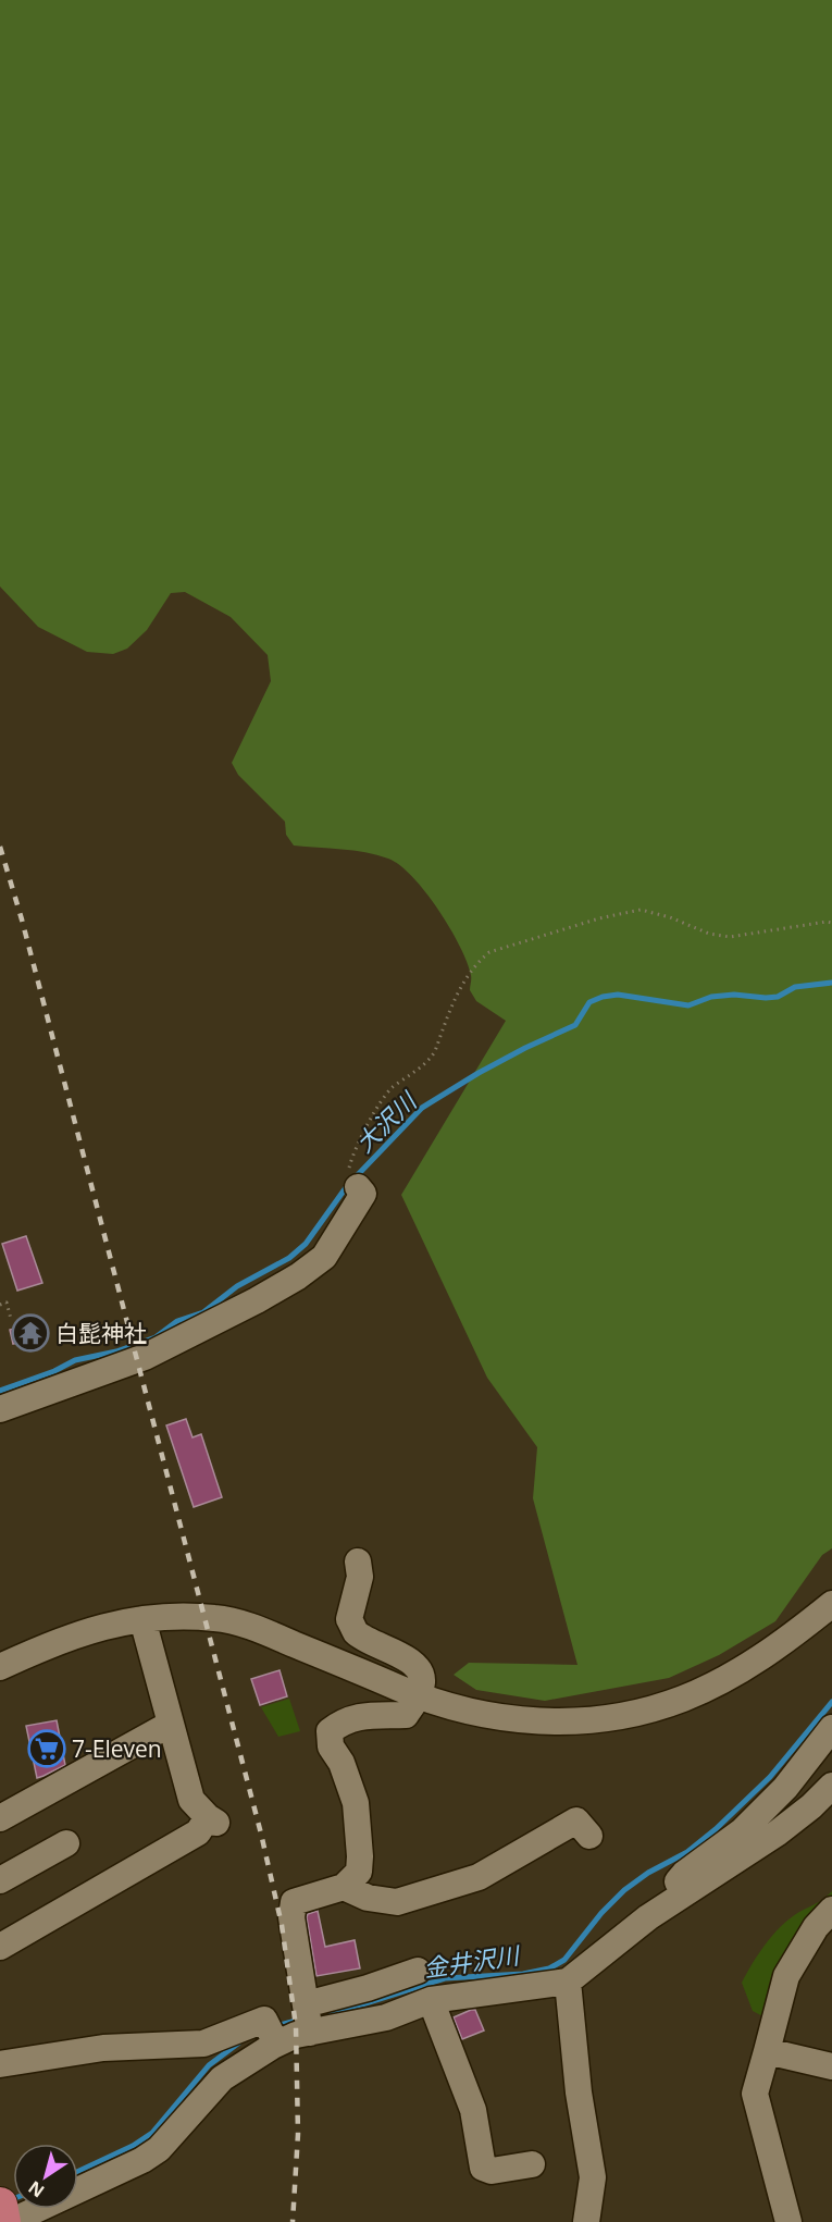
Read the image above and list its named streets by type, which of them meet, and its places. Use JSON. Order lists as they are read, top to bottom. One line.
{"water":["大沢川","金井沢川"],"places":{"temple":["白髭神社"],"supermarket":["7-Eleven"]},"north":"bottom left"}
